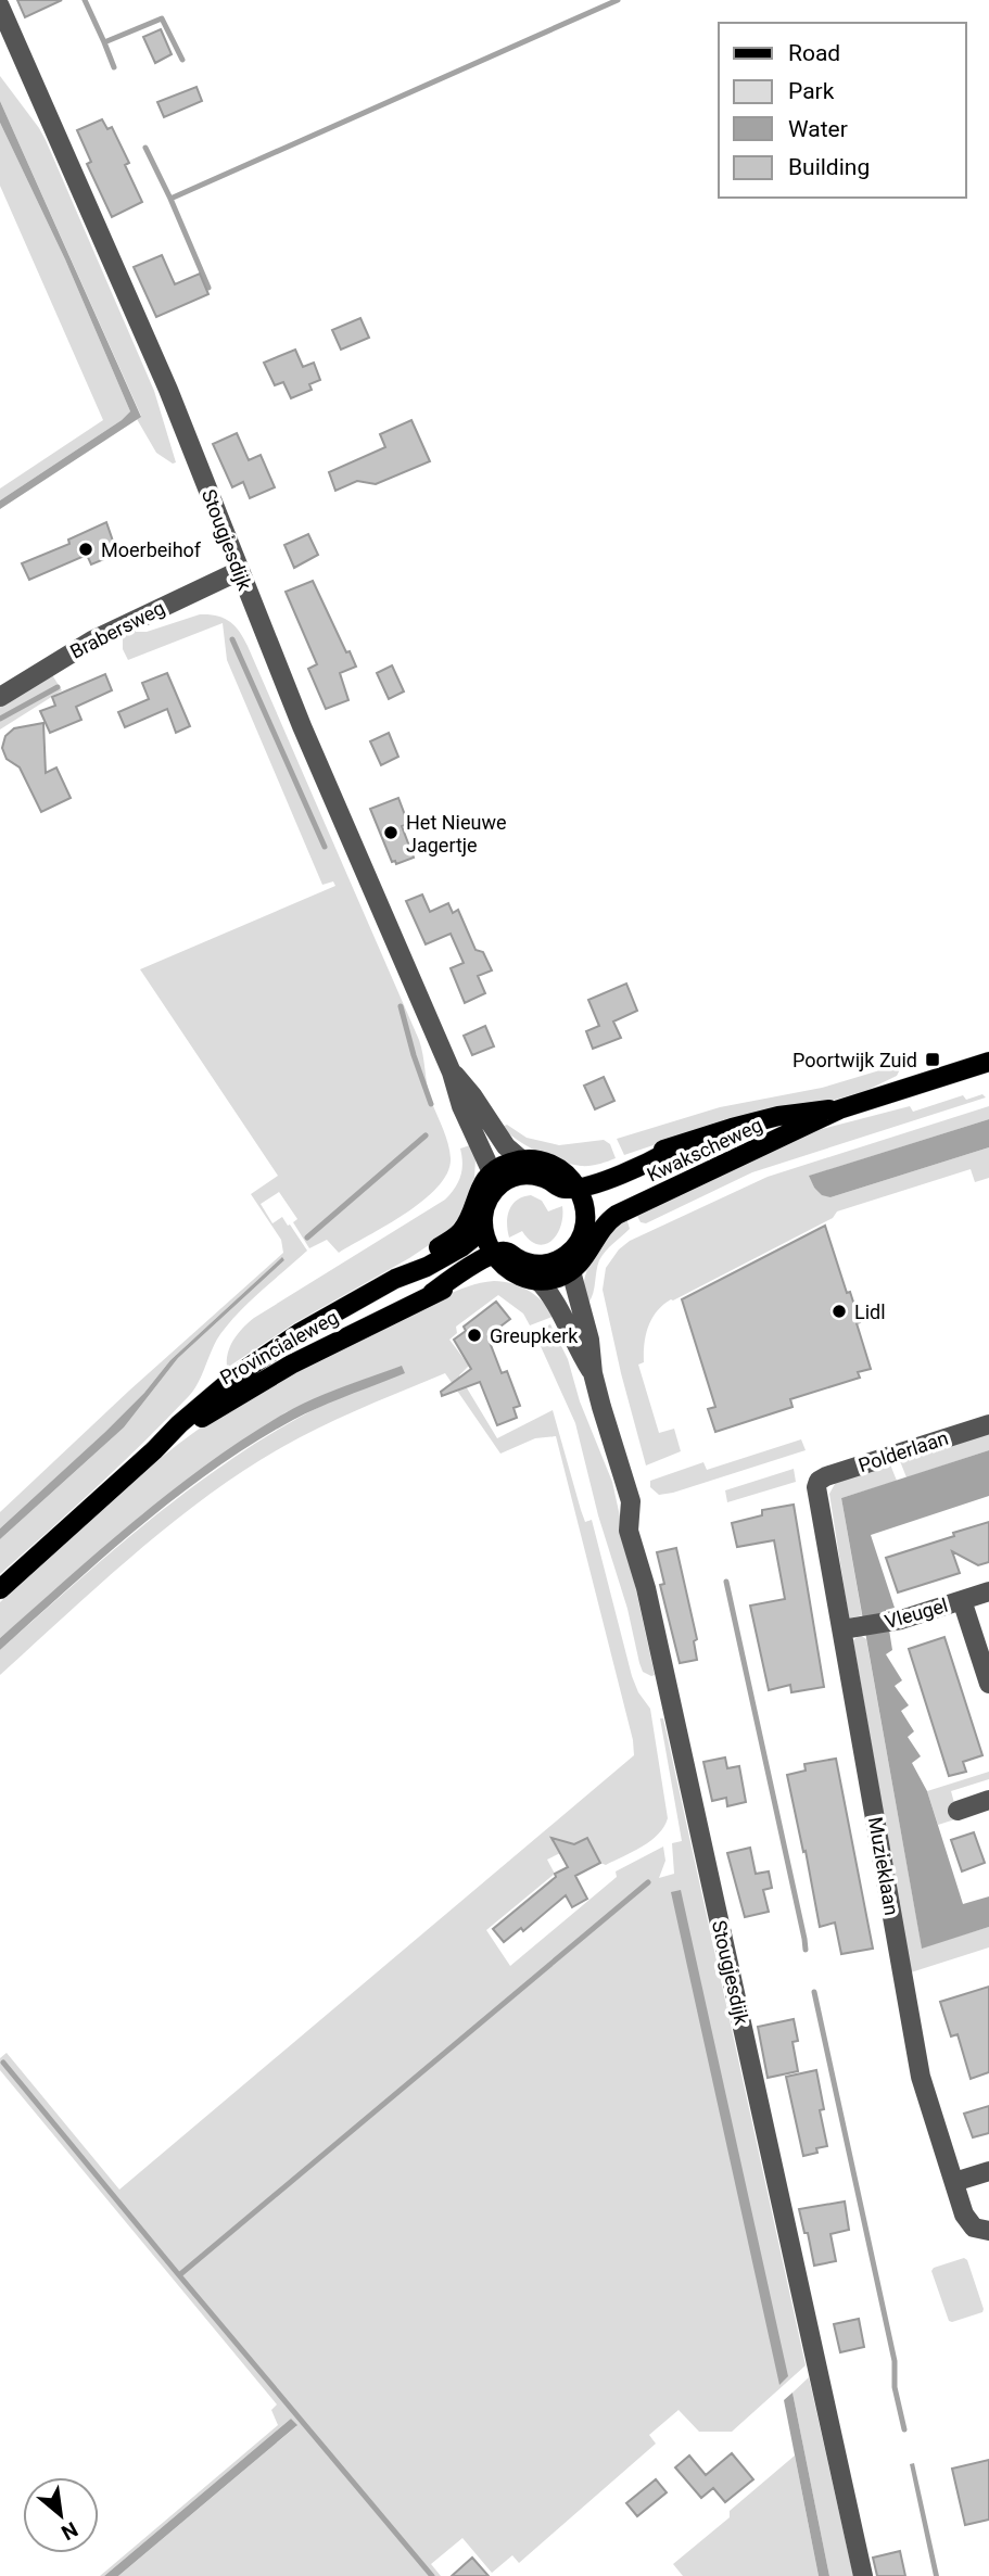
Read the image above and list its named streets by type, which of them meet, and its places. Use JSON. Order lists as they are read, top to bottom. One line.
{"streets":{"main road":["Kwakscheweg","Provincialeweg"],"street":["Stougjesdijk","Brabersweg","Polderlaan","Vleugel","Muzieklaan"]},"crossings":[["Stougjesdijk","Brabersweg"],["Stougjesdijk","Kwakscheweg"],["Stougjesdijk","Provincialeweg"],["Polderlaan","Muzieklaan"],["Vleugel","Muzieklaan"]],"places":{"other":["Moerbeihof","Het Nieuwe Jagertje","Lidl","Greupkerk"],"transit":["Poortwijk Zuid"]},"legend":["Road","Park","Water","Building"],"north":"bottom right"}
